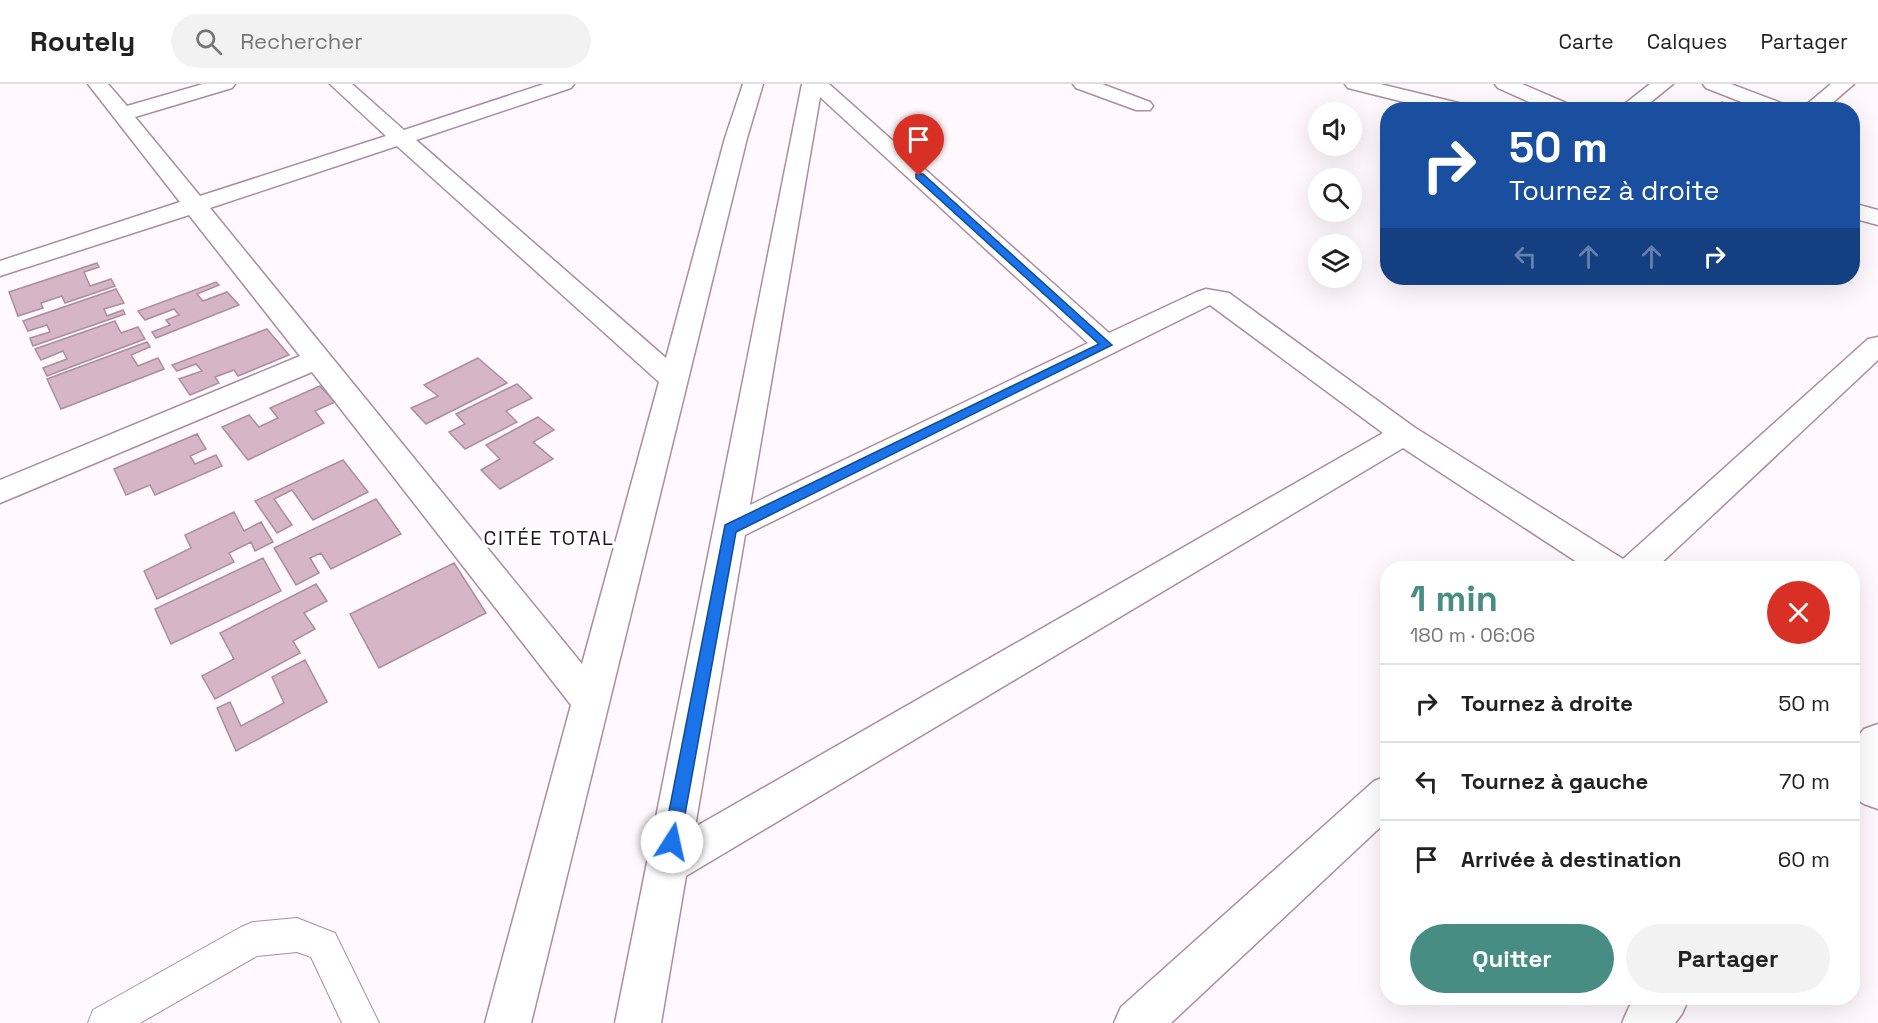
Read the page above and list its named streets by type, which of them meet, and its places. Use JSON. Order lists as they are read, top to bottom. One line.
{"districts":["CITÉE TOTAL"],"page":{"header":"Routely","search":"Rechercher","nav":["Carte","Calques","Partager"],"turn":["50 m","Tournez à droite"],"heading":["1 min","180 m · 06:06"],"list":[{"name":"Tournez à droite","value":"50 m"},{"name":"Tournez à gauche","value":"70 m"},{"name":"Arrivée à destination","value":"60 m"}],"buttons":["Quitter","Partager"]}}
